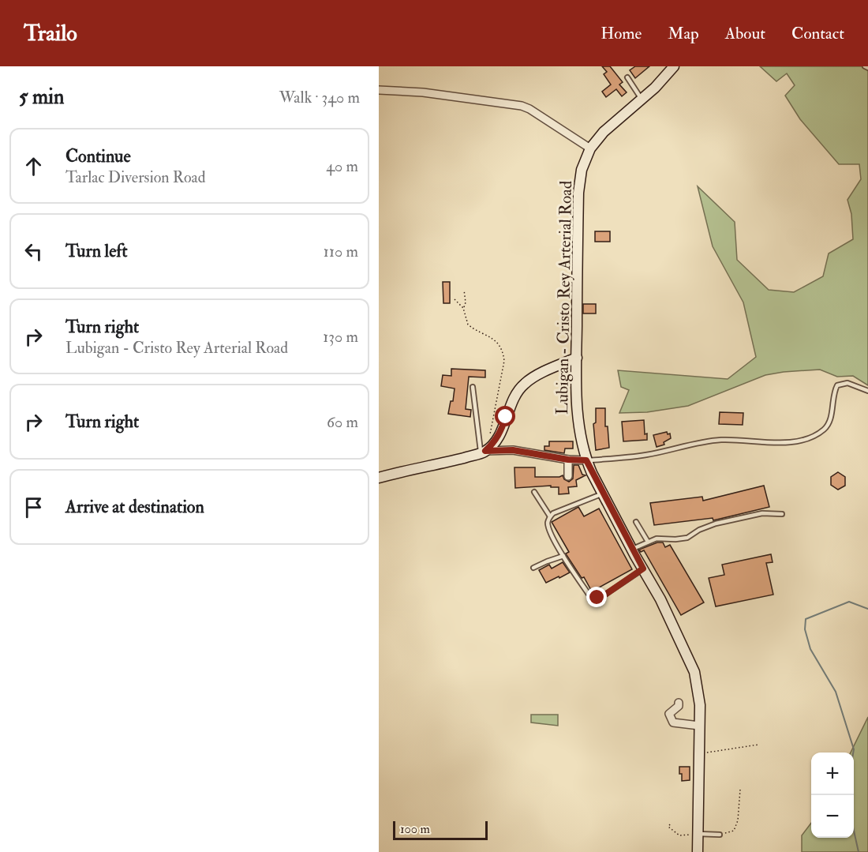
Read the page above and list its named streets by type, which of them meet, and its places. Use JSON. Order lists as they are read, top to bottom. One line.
{"streets":{"main road":["Lubigan - Cristo Rey Arterial Road"]},"scale_bar":"100 m","page":{"header":"Trailo","nav":["Home","Map","About","Contact"],"heading":["5 min","Walk · 340 m"],"list":[["Continue","Tarlac Diversion Road","40 m"],["Turn left","110 m"],["Turn right","Lubigan - Cristo Rey Arterial Road","130 m"],["Turn right","60 m"],"Arrive at destination"],"map_buttons":["+","−"],"scale":"100 m"}}
